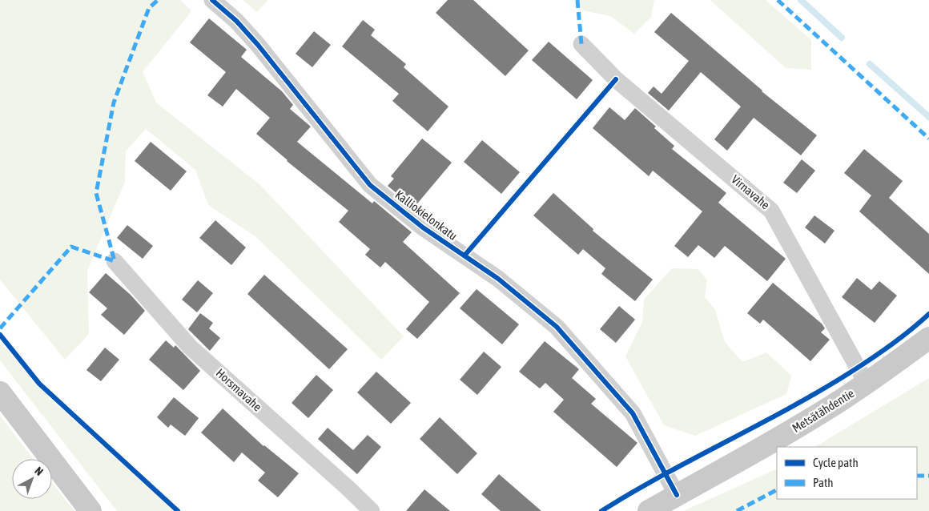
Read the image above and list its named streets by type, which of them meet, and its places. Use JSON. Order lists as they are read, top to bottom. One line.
{"streets":{"main road":["Metsätähdentie"],"street":["Virnavahe","Kalliokielonkatu","Horsmavahe"]},"crossings":[["Virnavahe","Metsätähdentie"],["Kalliokielonkatu","Metsätähdentie"]],"legend":["Cycle path","Path"],"north":"top right"}
